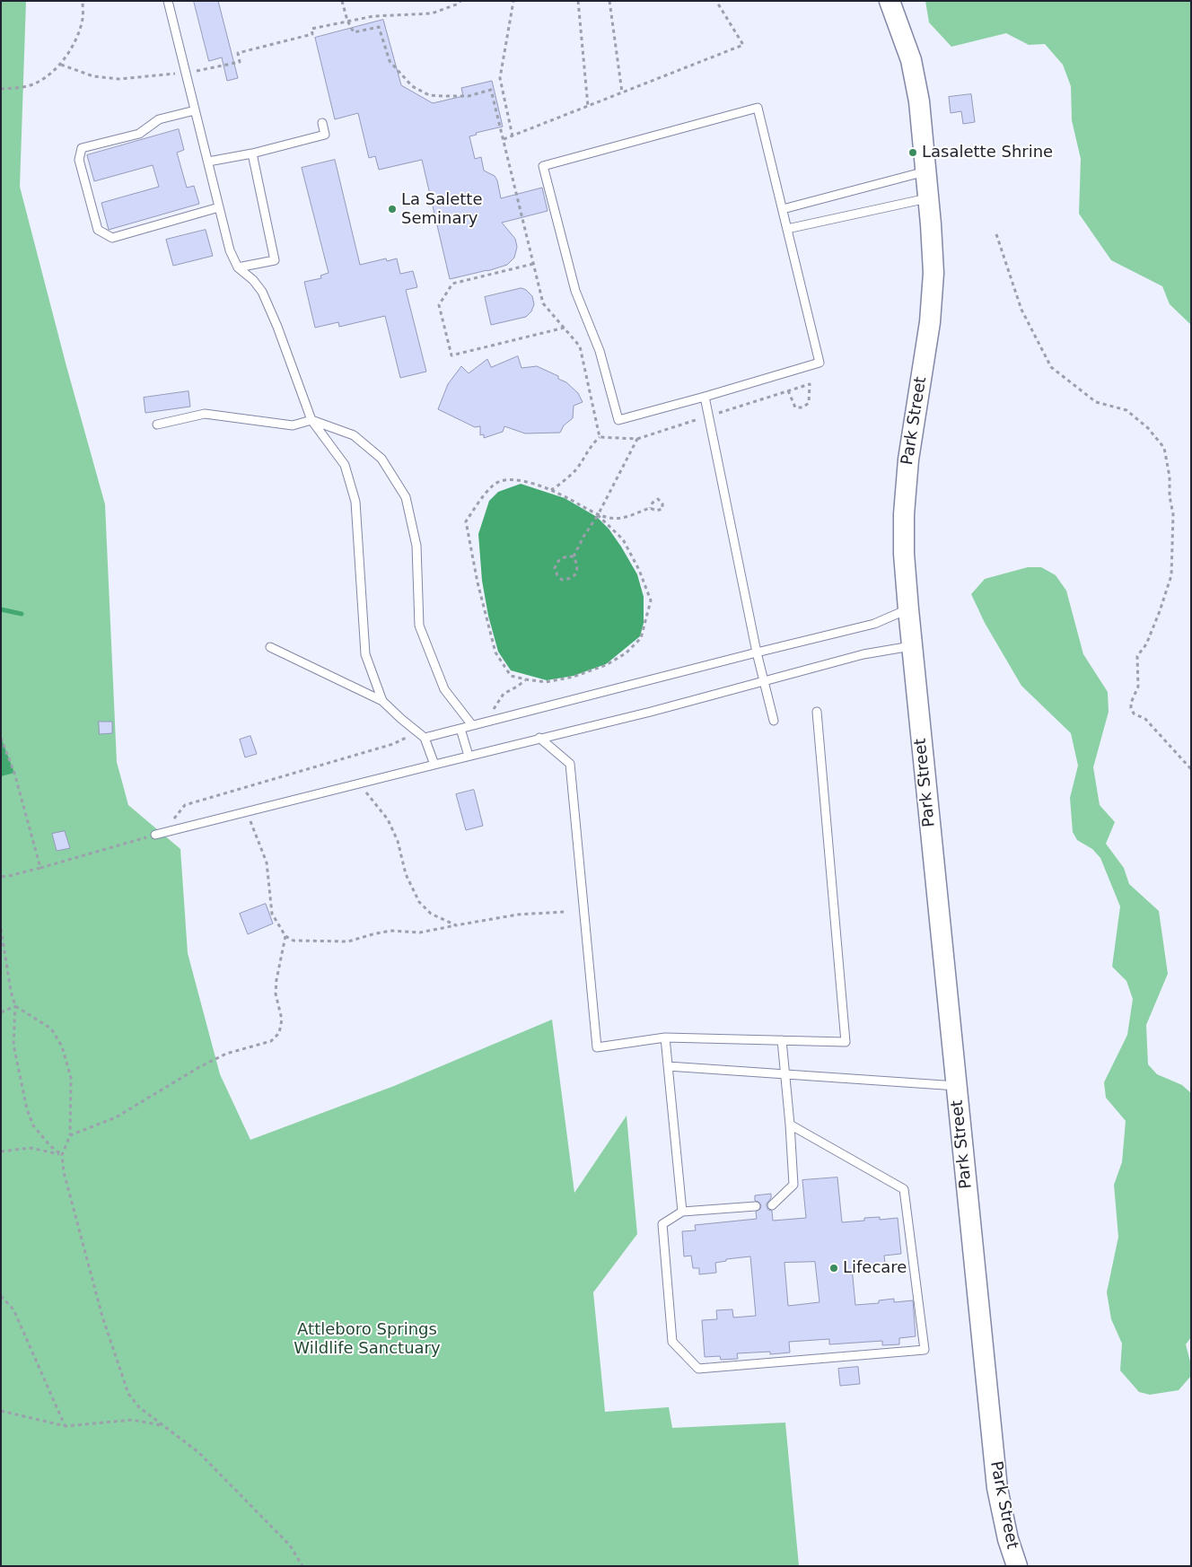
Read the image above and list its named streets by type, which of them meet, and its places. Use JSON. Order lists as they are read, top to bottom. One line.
{"streets":{"main road":["Park Street"]},"parks":["Attleboro Springs Wildlife Sanctuary"],"places":["Lasalette Shrine","La Salette Seminary","Lifecare"]}
